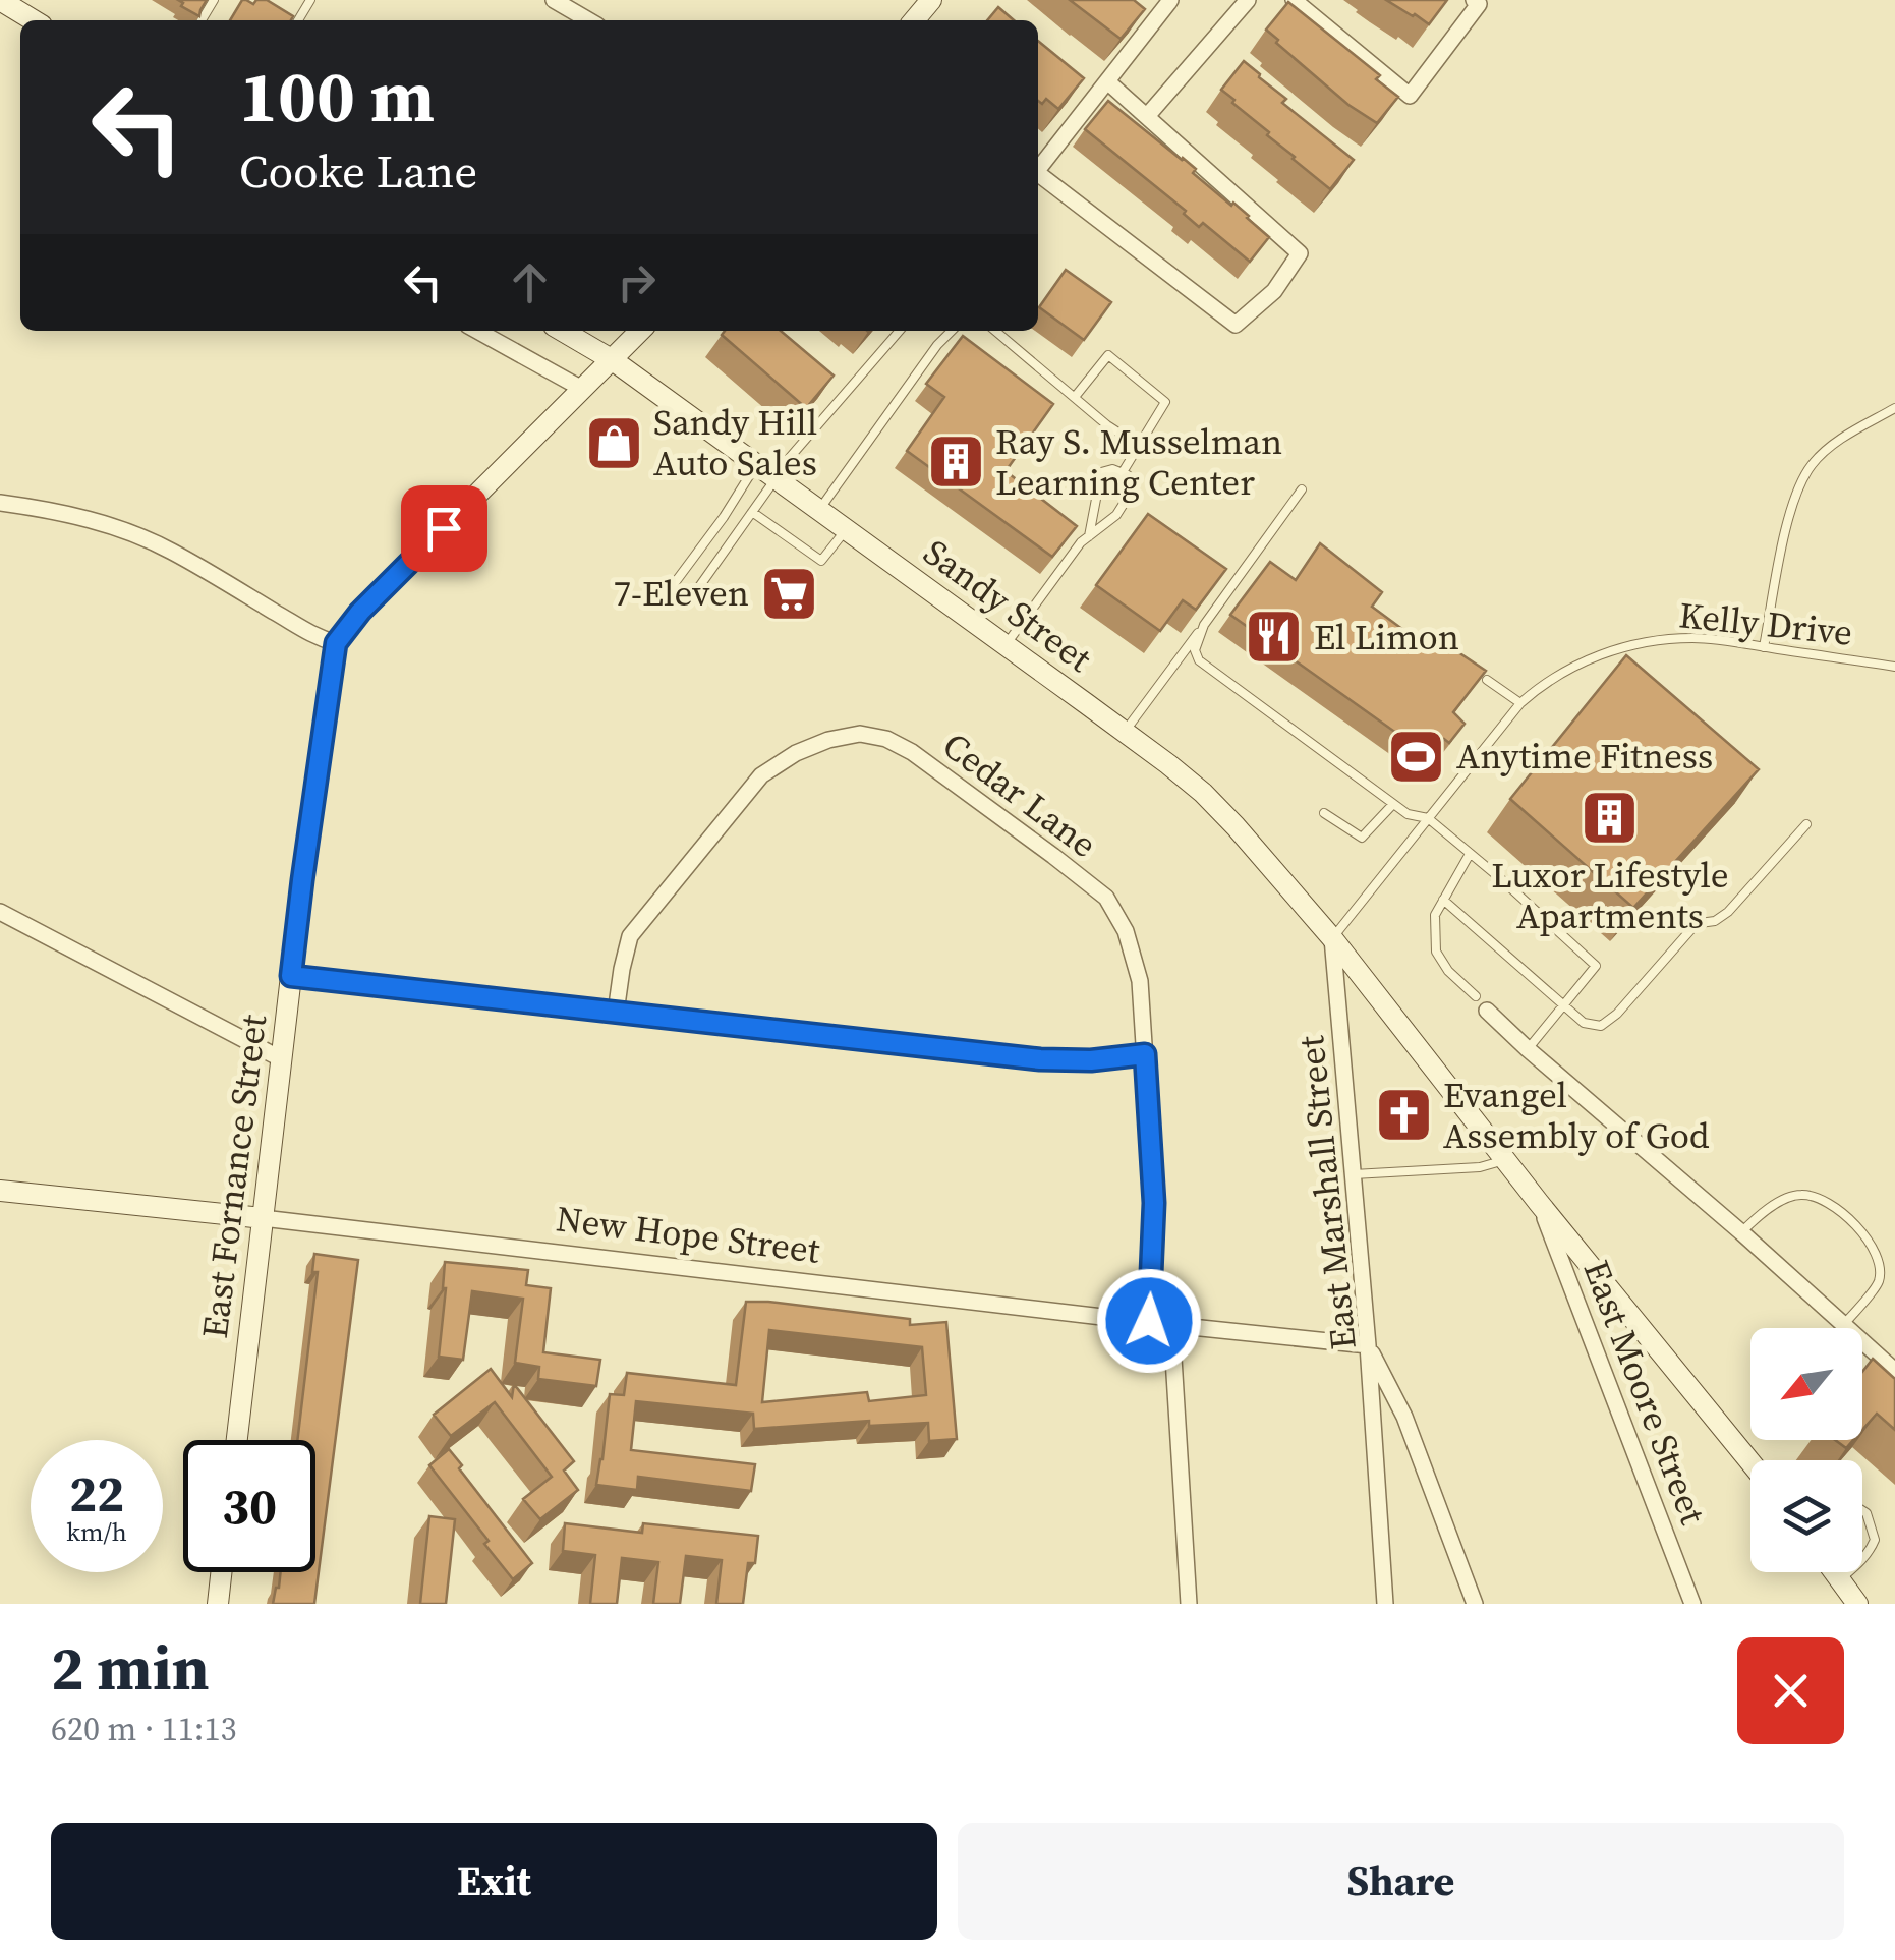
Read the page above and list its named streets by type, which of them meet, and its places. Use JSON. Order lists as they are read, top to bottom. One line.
{"streets":{"main road":["Sandy Street","East Fornance Street","New Hope Street"],"street":["Cedar Lane","East Marshall Street","East Moore Street"],"lane":["Kelly Drive"]},"crossings":[["Sandy Street","Kelly Drive"],["Sandy Street","East Marshall Street"],["Sandy Street","East Moore Street"],["Kelly Drive","East Marshall Street"],["Cedar Lane","New Hope Street"],["East Fornance Street","New Hope Street"],["East Marshall Street","New Hope Street"]],"places":{"shop":["Sandy Hill Auto Sales"],"building":["Ray S. Musselman Learning Center","Luxor Lifestyle Apartments"],"supermarket":["7-Eleven"],"restaurant":["El Limon"],"sports":["Anytime Fitness"],"church":["Evangel Assembly of God"]},"north":"bottom left","page":{"turn":["100 m","Cooke Lane"],"speed":"22 km/h","limit":"30","heading":["2 min","620 m · 11:13"],"buttons":["Exit","Share"]}}
